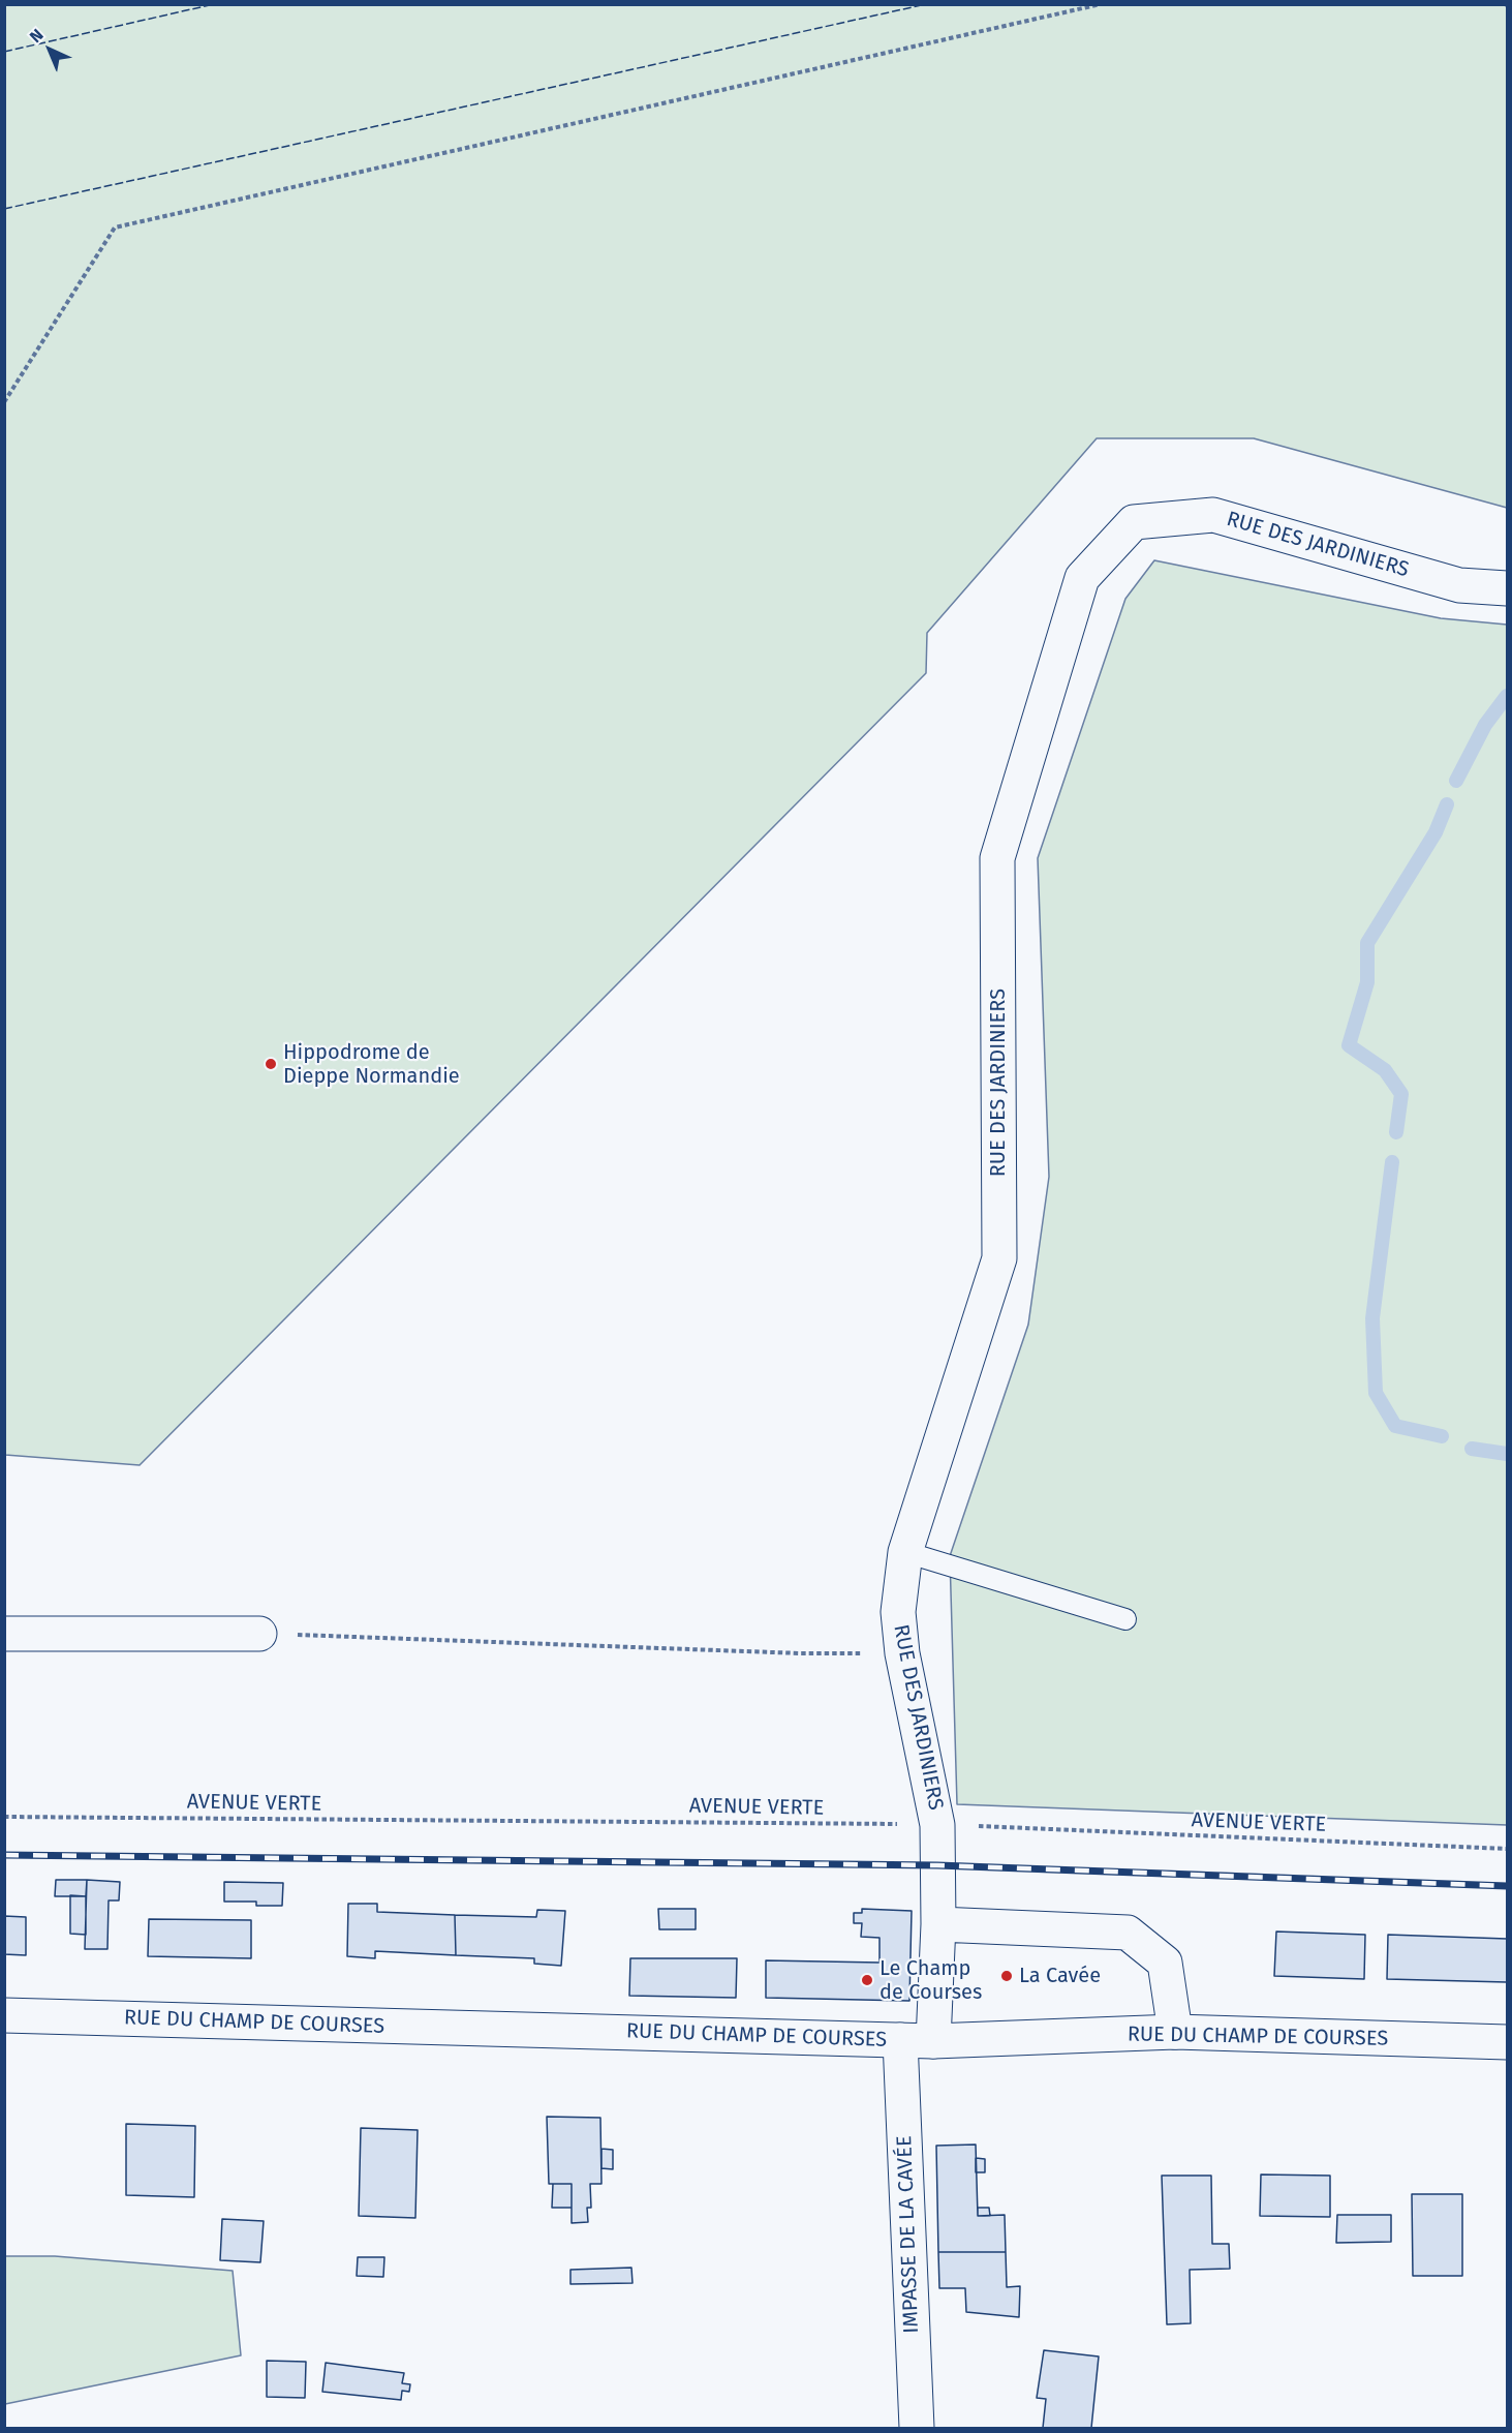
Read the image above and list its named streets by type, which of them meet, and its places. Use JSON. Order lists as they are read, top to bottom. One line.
{"streets":{"street":["RUE DES JARDINIERS","RUE DU CHAMP DE COURSES","IMPASSE DE LA CAVÉE"],"path":["AVENUE VERTE"]},"crossings":[["RUE DES JARDINIERS","AVENUE VERTE"],["RUE DES JARDINIERS","RUE DU CHAMP DE COURSES"],["RUE DU CHAMP DE COURSES","IMPASSE DE LA CAVÉE"]],"places":["Hippodrome de Dieppe Normandie","La Cavée","Le Champ de Courses"],"north":"top left"}
